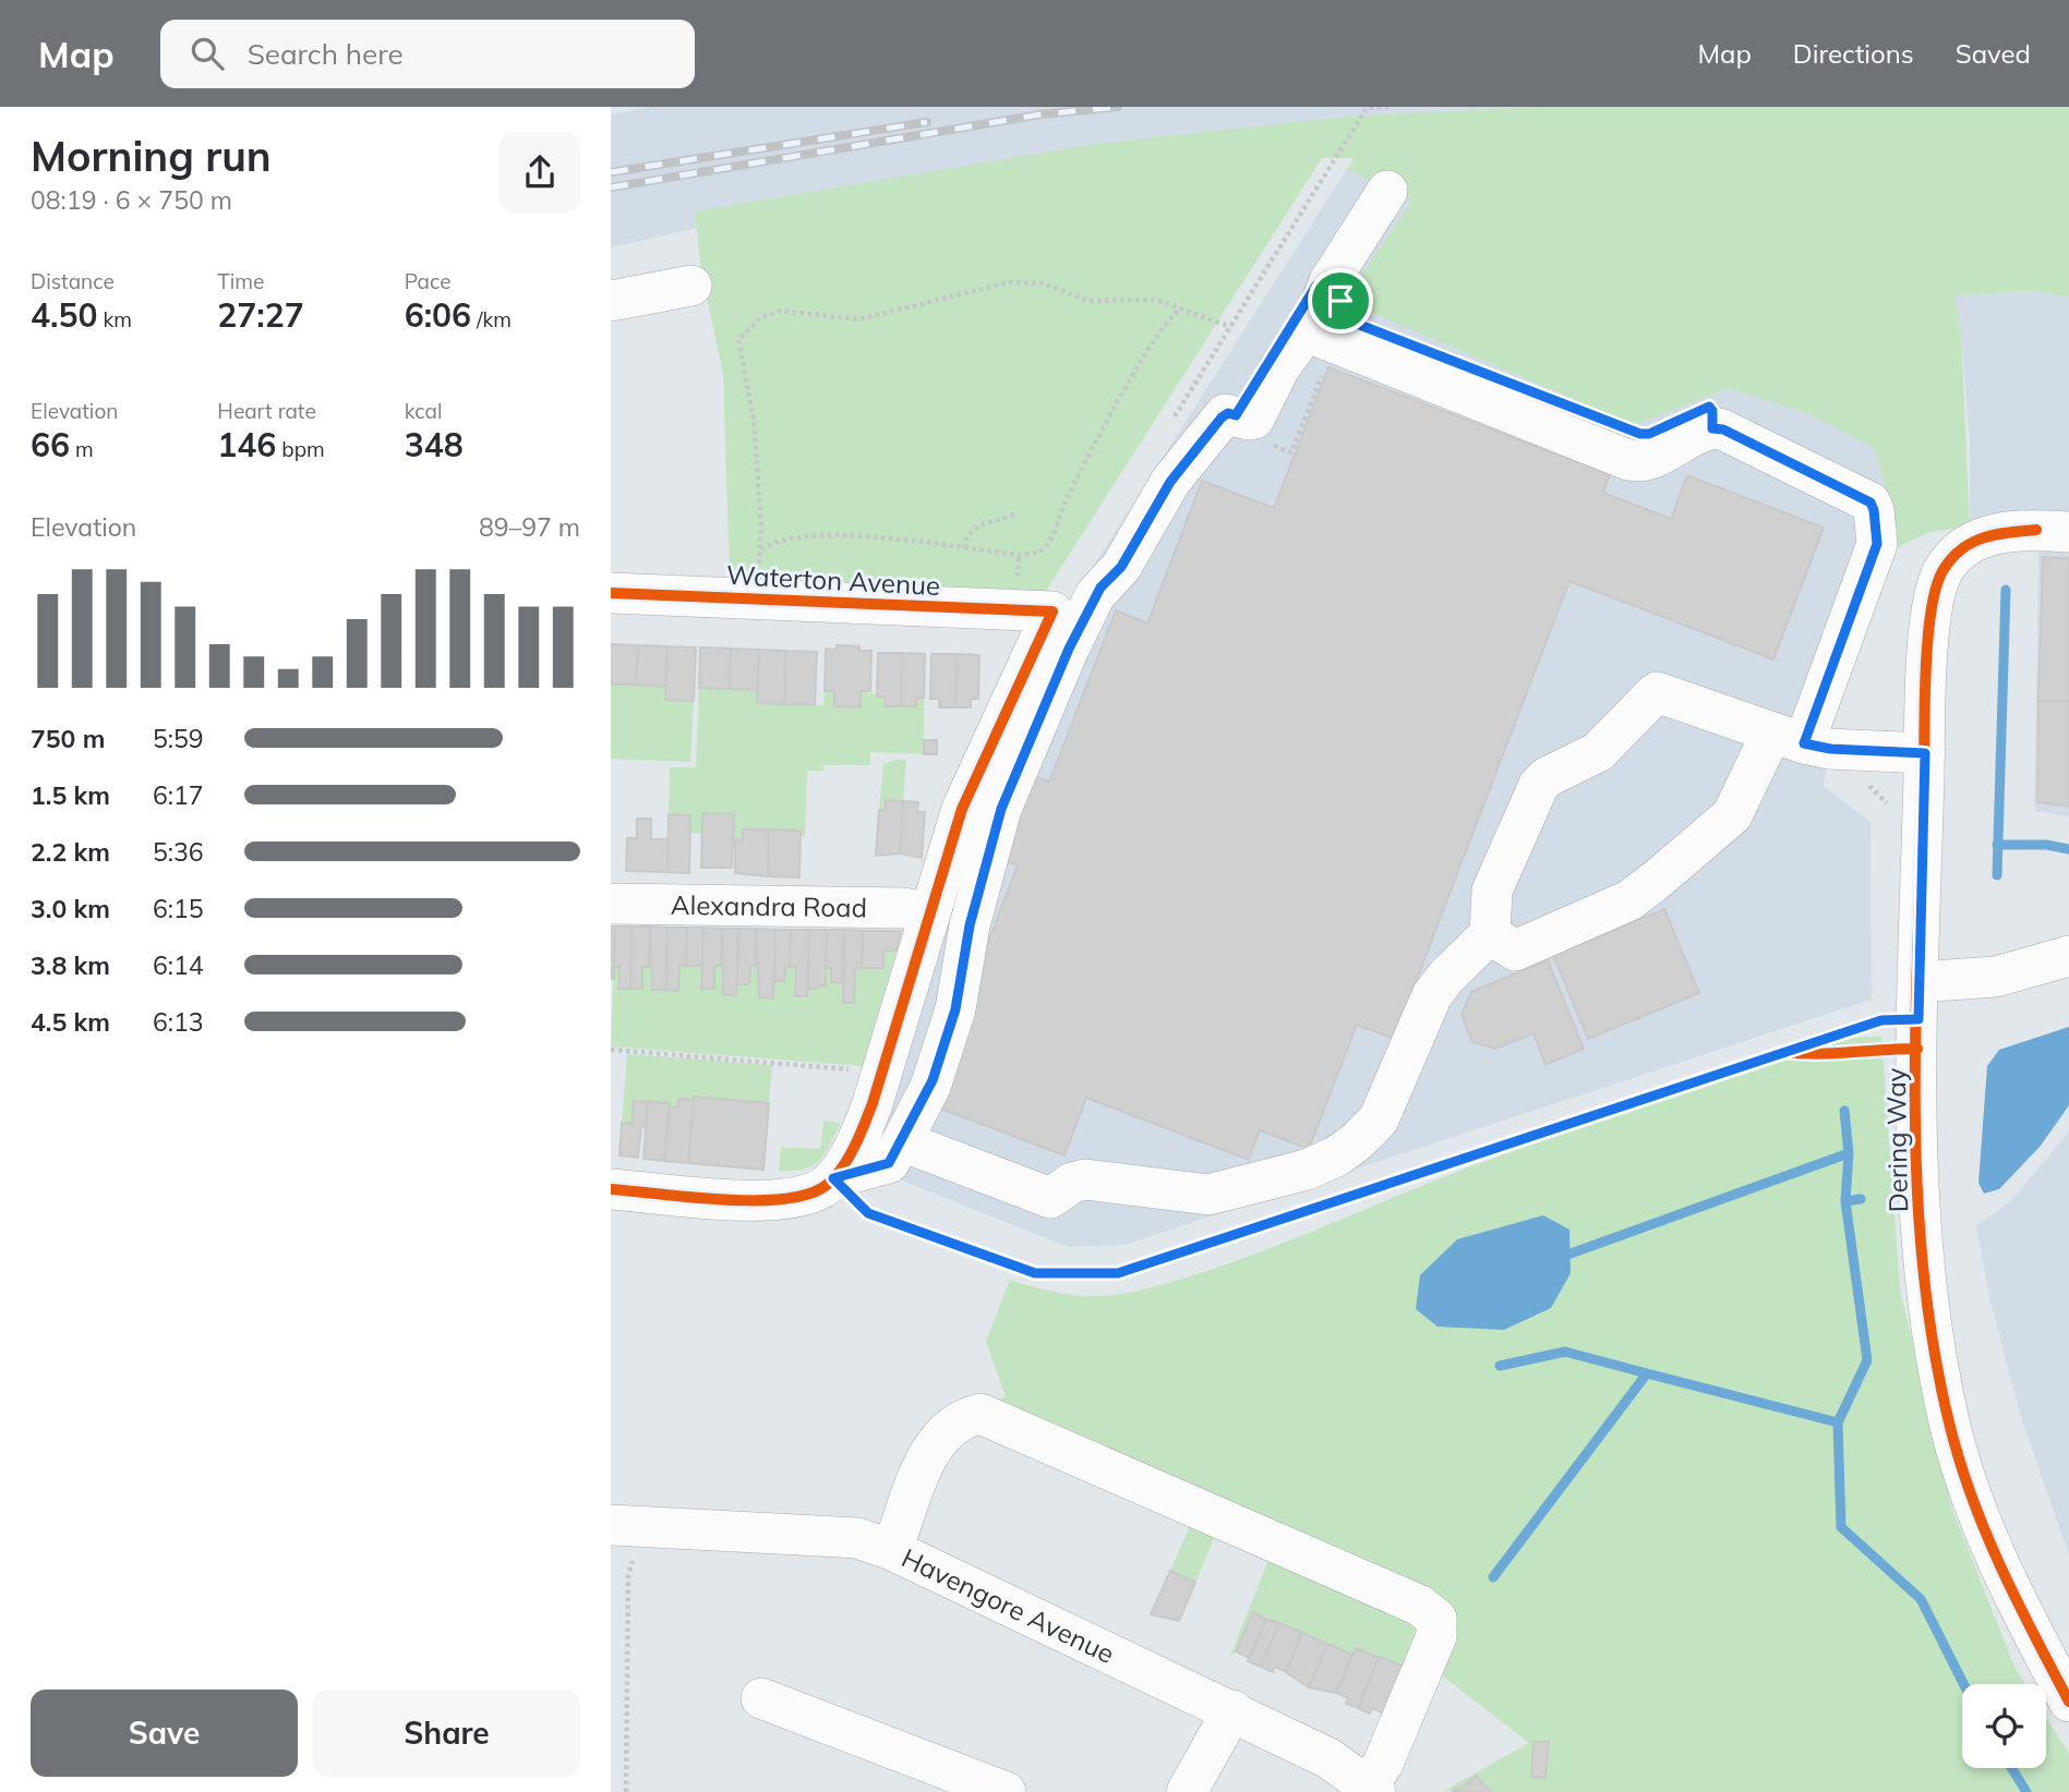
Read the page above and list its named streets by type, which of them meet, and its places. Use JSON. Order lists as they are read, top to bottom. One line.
{"streets":{"street":["Waterton Avenue","Alexandra Road","Dering Way","Havengore Avenue"]},"crossings":[["Waterton Avenue","Alexandra Road"]],"page":{"header":"Map","search":"Search here","nav":["Map","Directions","Saved"],"heading":["Morning run","08:19 · 6 × 750 m"],"stats":[["Distance","4.50 km"],["Time","27:27"],["Pace","6:06 /km"],["Elevation","66 m"],["Heart rate","146 bpm"],["kcal","348"]],"chart":["Elevation","89–97 m"],"list":[{"name":"750 m","note":"5:59"},{"name":"1.5 km","note":"6:17"},{"name":"2.2 km","note":"5:36"},{"name":"3.0 km","note":"6:15"},{"name":"3.8 km","note":"6:14"},{"name":"4.5 km","note":"6:13"}],"buttons":["Save","Share"]}}
